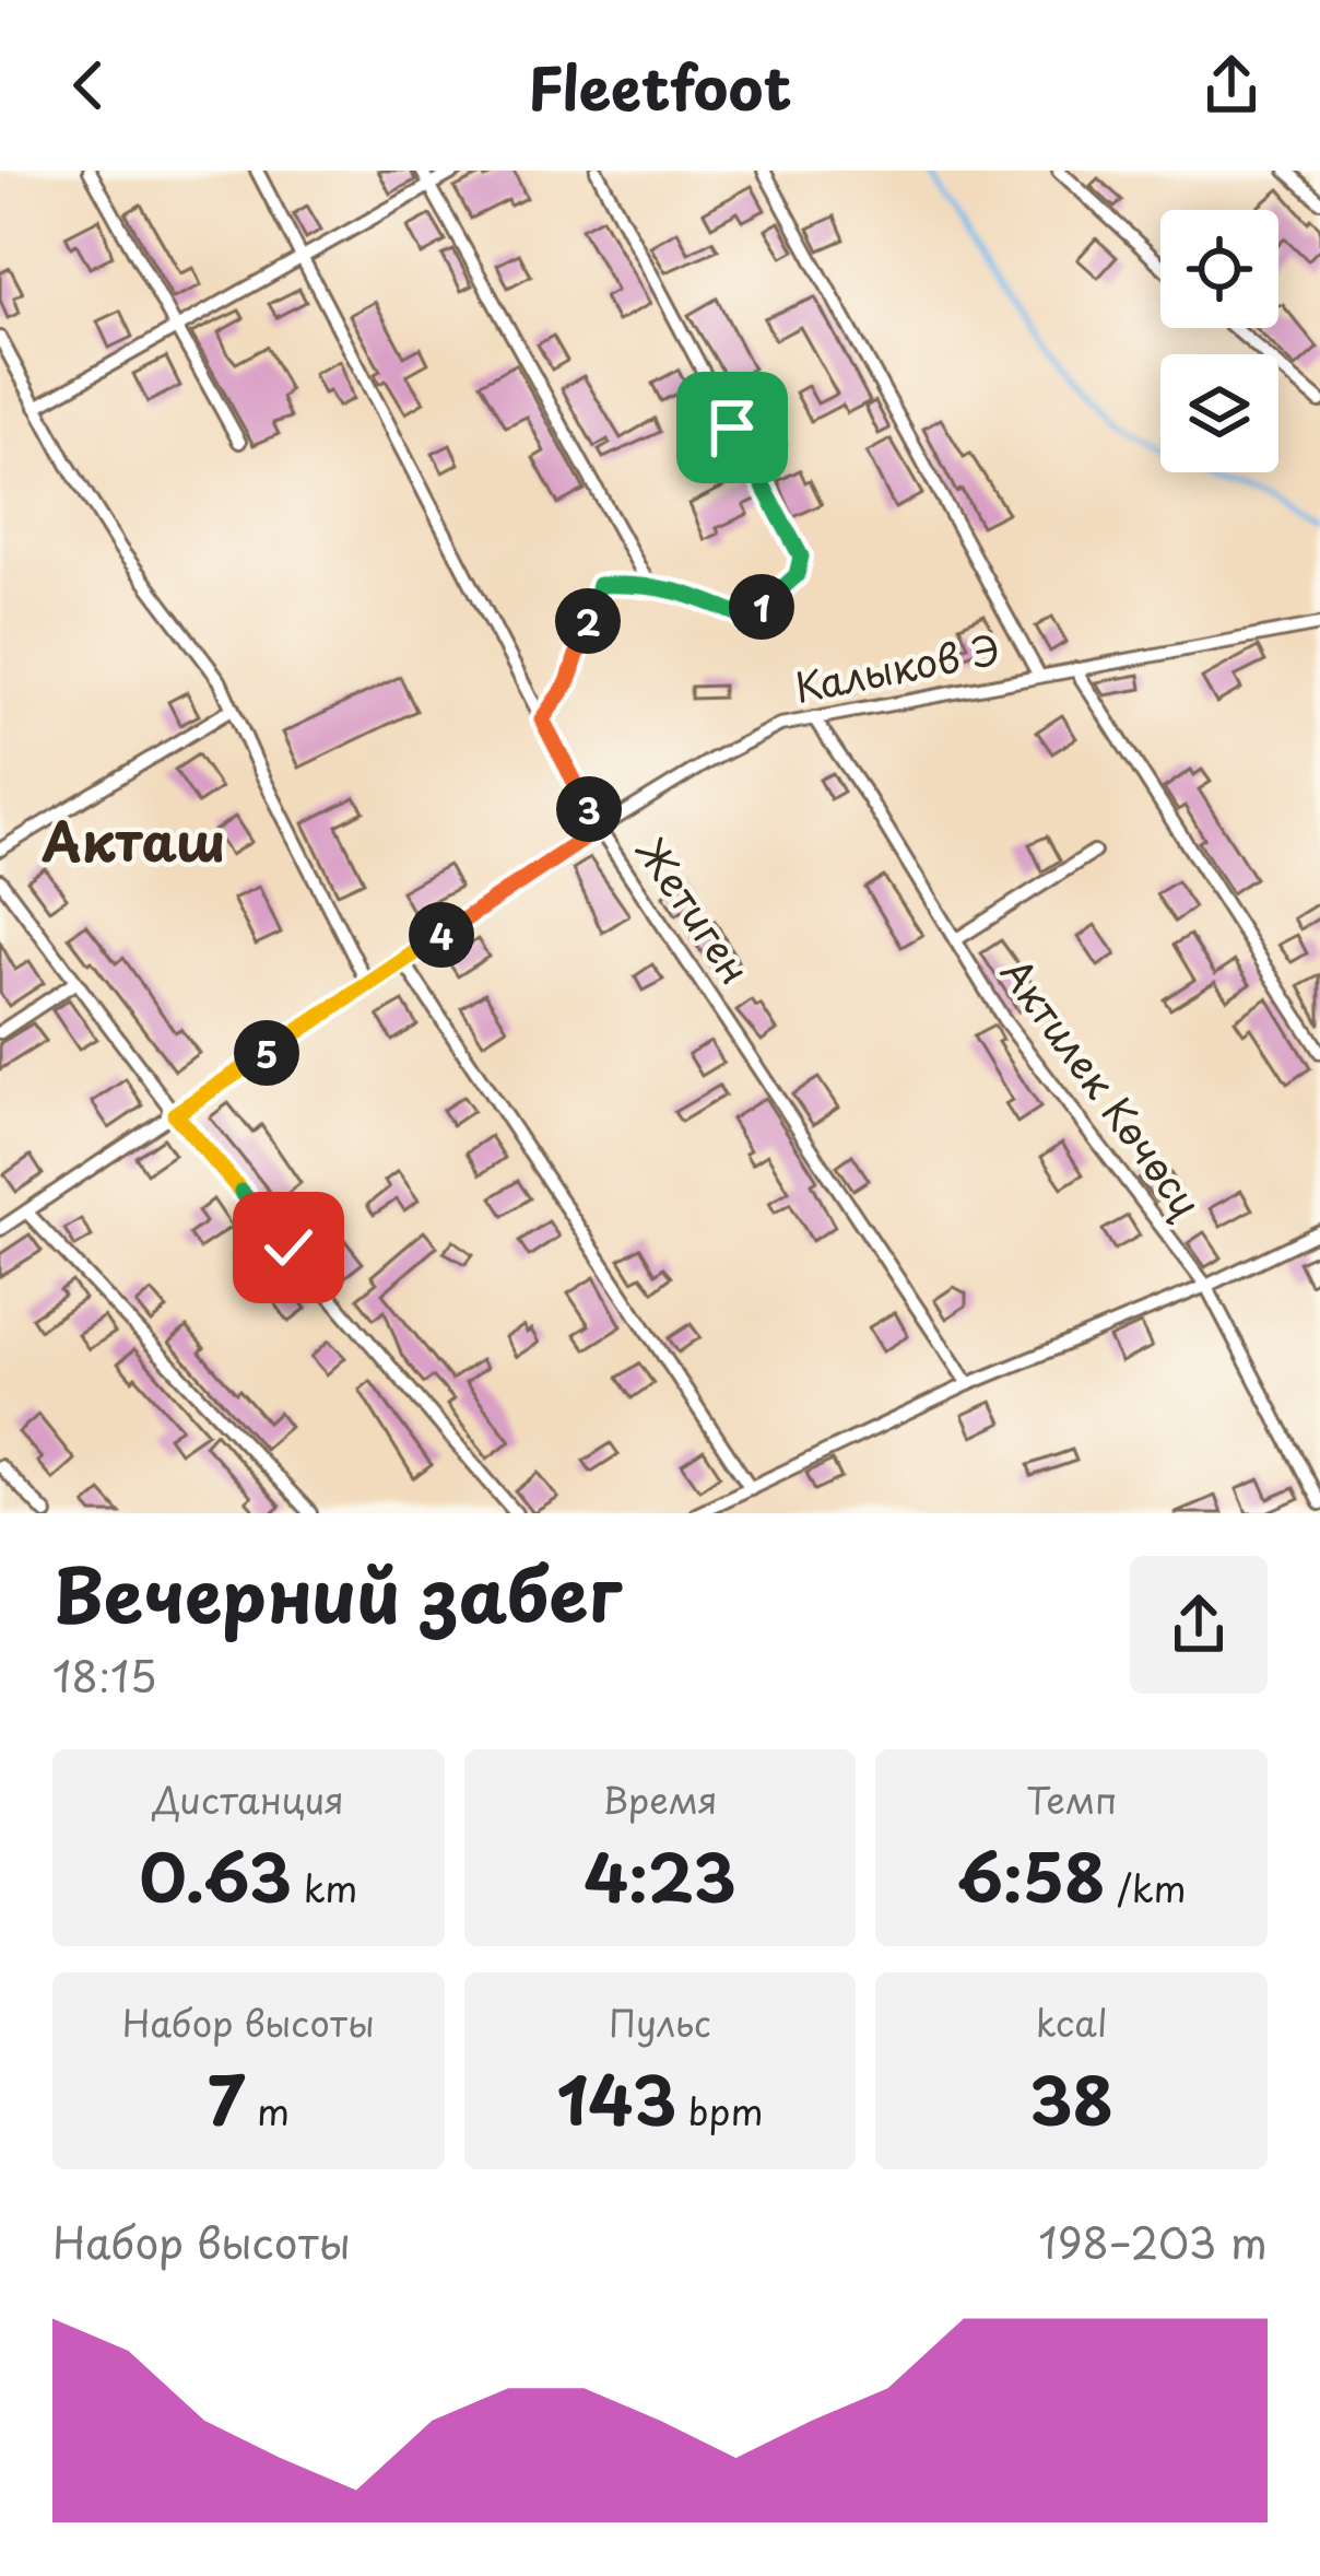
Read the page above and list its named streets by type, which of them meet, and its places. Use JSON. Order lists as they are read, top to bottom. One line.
{"streets":{"street":["Калыков Э","Жетиген","Актилек Көчөсү"]},"crossings":[["Калыков Э","Жетиген"],["Калыков Э","Актилек Көчөсү"]],"districts":["Акташ"],"page":{"header":"Fleetfoot","pins":["1","2","3","4","5"],"heading":["Вечерний забег","18:15"],"stats":[["Дистанция","0.63 km"],["Время","4:23"],["Темп","6:58 /km"],["Набор высоты","7 m"],["Пульс","143 bpm"],["kcal","38"]],"chart":["Набор высоты","198–203 m"]}}
